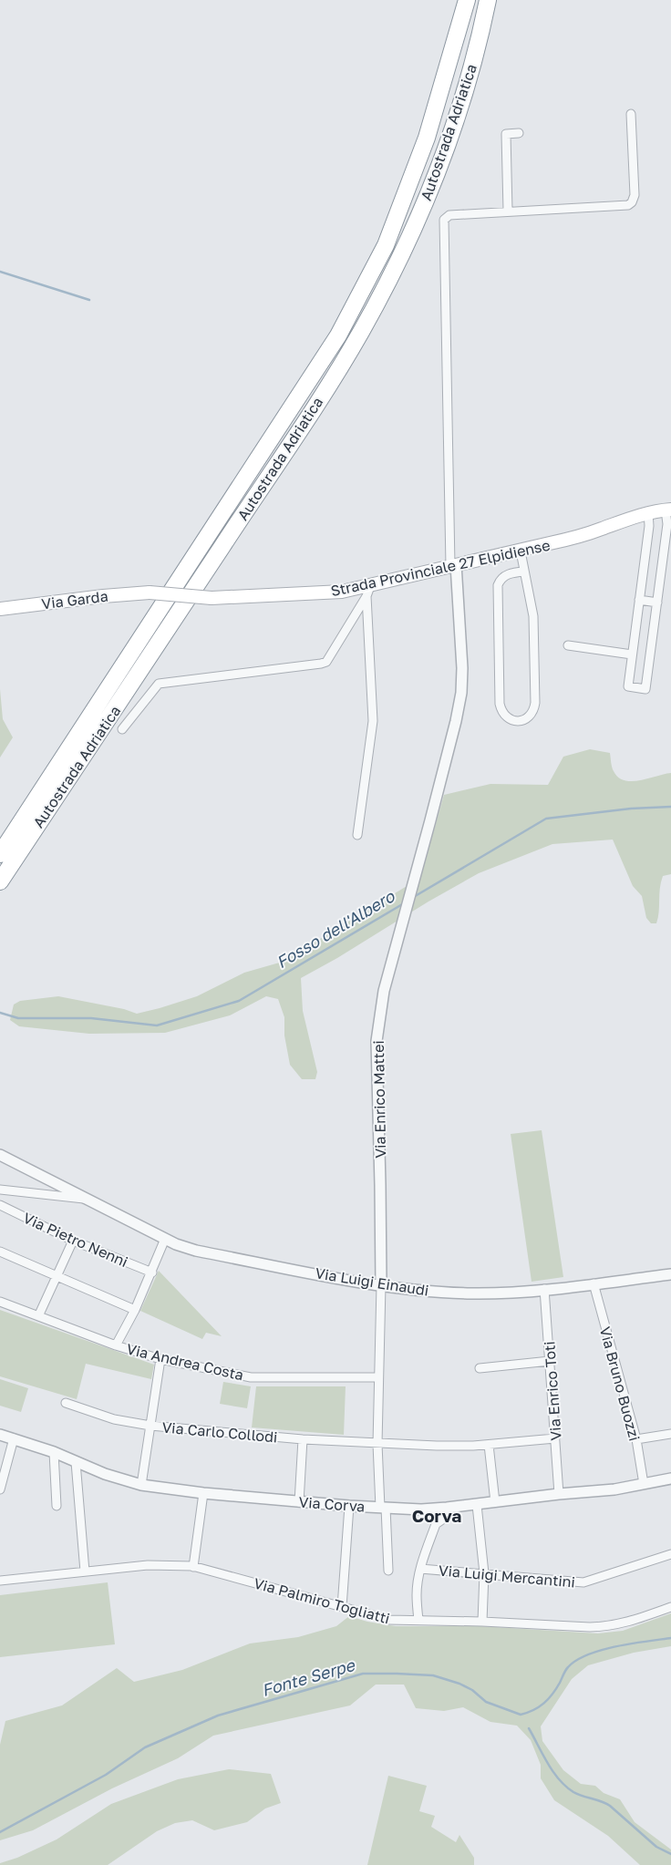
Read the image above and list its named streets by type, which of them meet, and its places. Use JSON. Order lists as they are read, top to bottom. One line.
{"streets":{"highway":["Autostrada Adriatica"],"main road":["Strada Provinciale 27 Elpidiense","Via Garda"],"street":["Via Enrico Mattei","Via Pietro Nenni","Via Luigi Einaudi","Via Andrea Costa","Via Bruno Buozzi","Via Enrico Toti","Via Carlo Collodi","Via Corva","Via Luigi Mercantini","Via Palmiro Togliatti"]},"crossings":[["Strada Provinciale 27 Elpidiense","Via Garda"],["Strada Provinciale 27 Elpidiense","Via Enrico Mattei"],["Via Enrico Mattei","Via Luigi Einaudi"],["Via Enrico Mattei","Via Andrea Costa"],["Via Enrico Mattei","Via Carlo Collodi"],["Via Enrico Mattei","Via Corva"],["Via Luigi Einaudi","Via Bruno Buozzi"],["Via Luigi Einaudi","Via Enrico Toti"],["Via Bruno Buozzi","Via Corva"],["Via Enrico Toti","Via Carlo Collodi"],["Via Enrico Toti","Via Corva"]],"districts":["Corva"],"water":["Fosso dell'Albero","Fonte Serpe"]}
